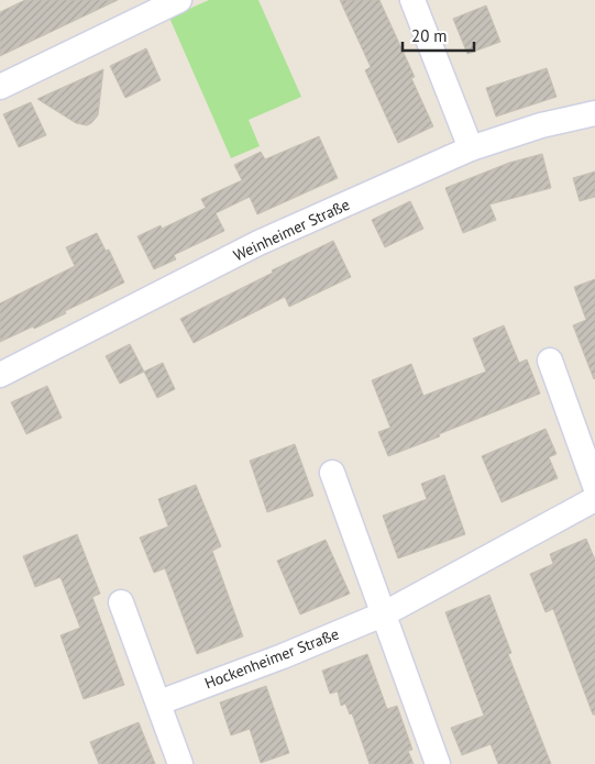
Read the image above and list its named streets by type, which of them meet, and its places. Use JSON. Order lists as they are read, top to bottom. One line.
{"streets":{"street":["Weinheimer Straße","Hockenheimer Straße"]},"scale_bar":"20 m"}
